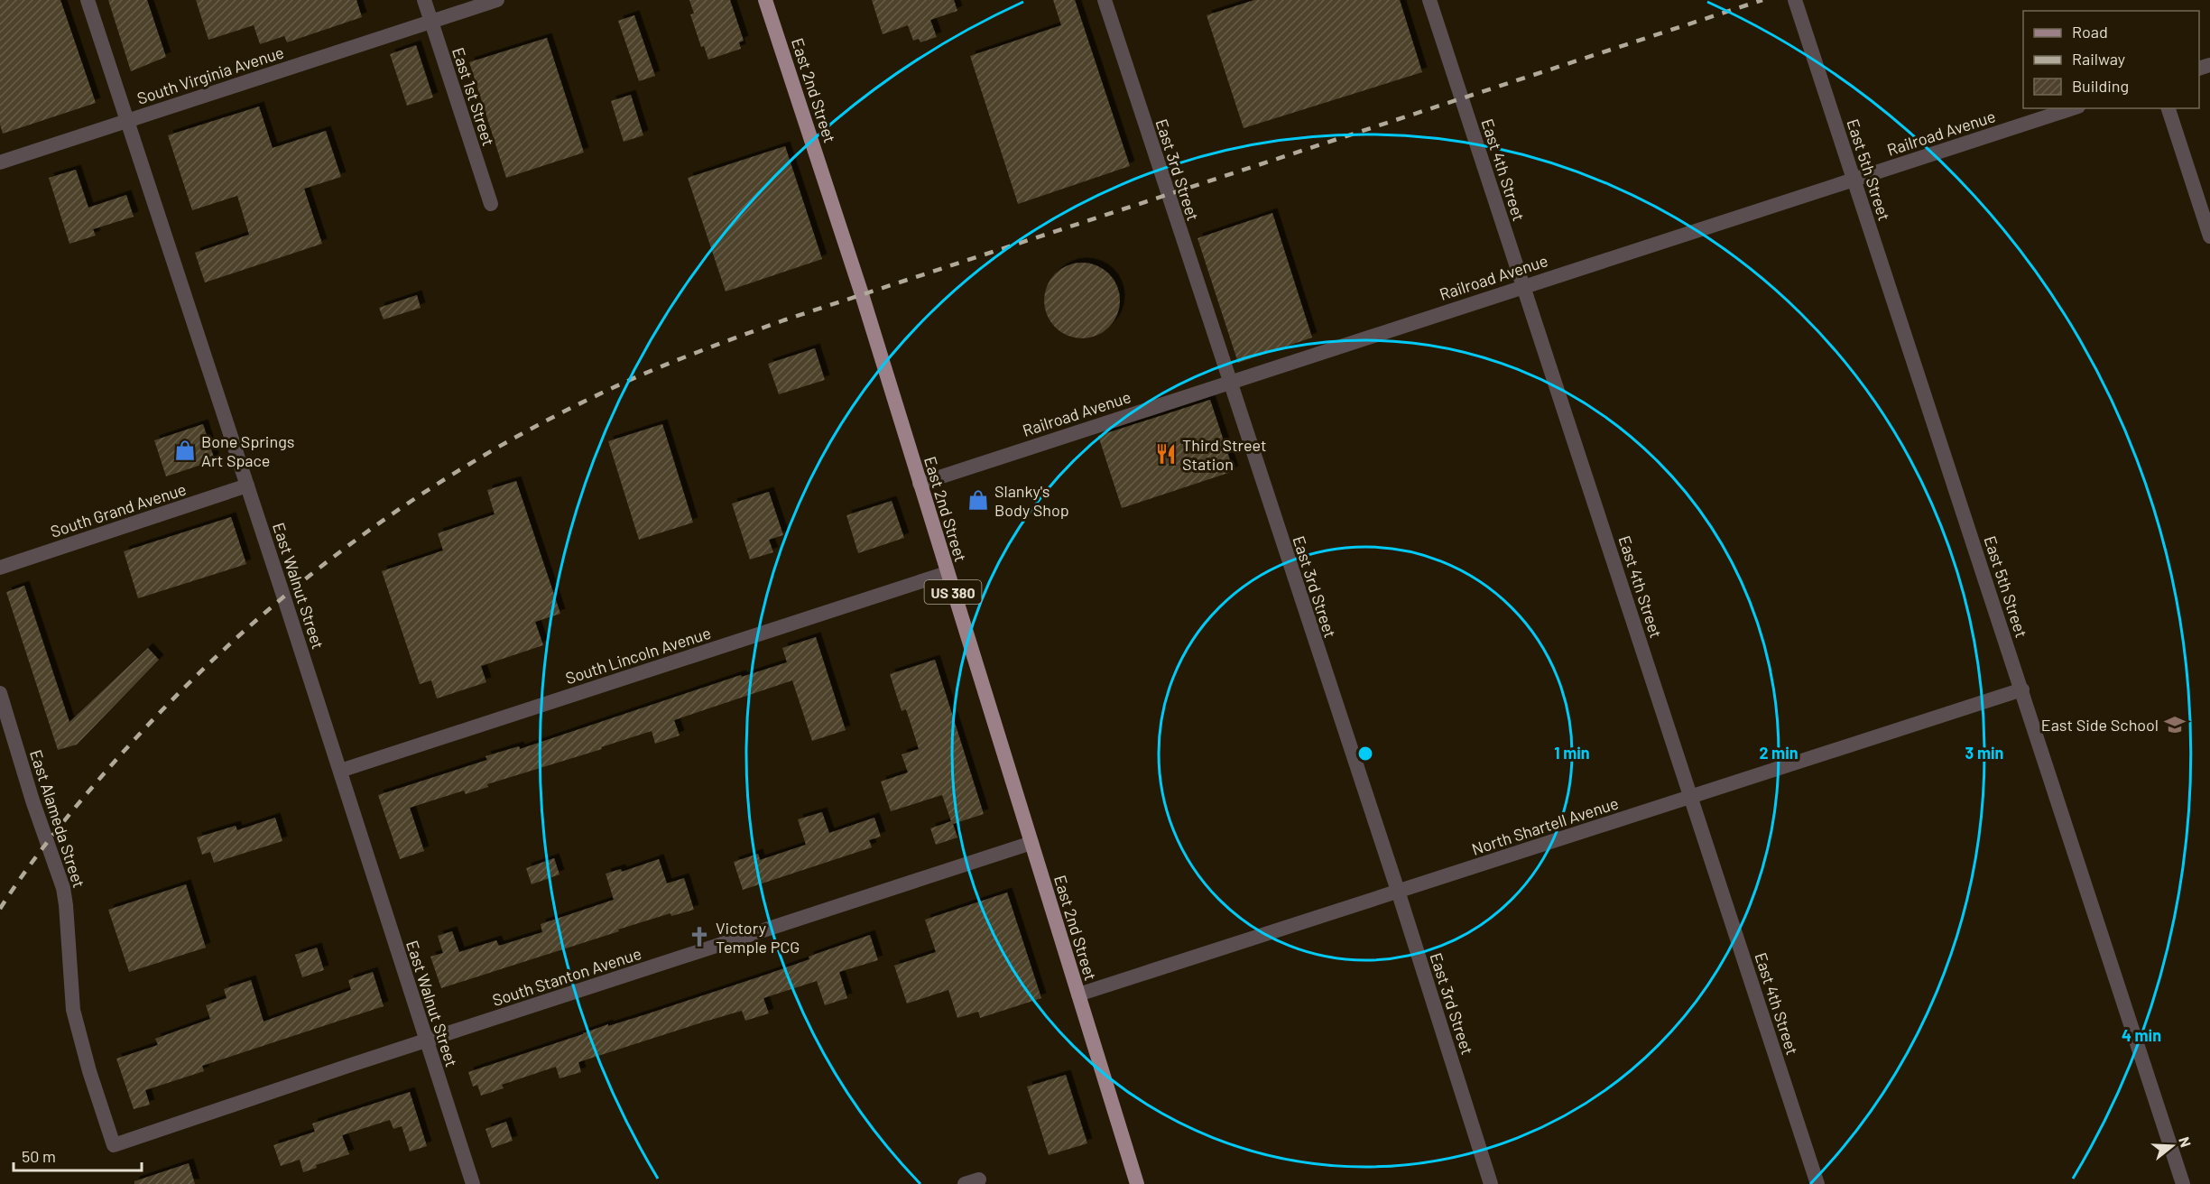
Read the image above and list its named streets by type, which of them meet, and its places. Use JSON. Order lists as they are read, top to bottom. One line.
{"streets":{"main road":["East 2nd Street","US 380"],"street":["South Virginia Avenue","East 1st Street","Railroad Avenue","East 3rd Street","East 4th Street","East 5th Street","South Grand Avenue","East Walnut Street","South Lincoln Avenue","East Alameda Street","North Shartell Avenue","South Stanton Avenue"]},"crossings":[["South Virginia Avenue","East 1st Street"],["South Virginia Avenue","East Walnut Street"],["East 2nd Street","Railroad Avenue"],["East 2nd Street","South Lincoln Avenue"],["East 2nd Street","North Shartell Avenue"],["East 2nd Street","South Stanton Avenue"],["Railroad Avenue","East 3rd Street"],["Railroad Avenue","East 4th Street"],["Railroad Avenue","East 5th Street"],["East 3rd Street","North Shartell Avenue"],["East 4th Street","North Shartell Avenue"],["East 5th Street","North Shartell Avenue"],["South Grand Avenue","East Walnut Street"],["East Walnut Street","South Lincoln Avenue"],["East Walnut Street","South Stanton Avenue"],["East Alameda Street","South Stanton Avenue"]],"places":{"shop":["Bone Springs Art Space","Slanky's Body Shop"],"restaurant":["Third Street Station"],"school or university":["East Side School"],"church":["Victory Temple PCG"]},"legend":["Road","Railway","Building"],"scale_bar":"50 m","north":"right","rings":["1 min","2 min","3 min","4 min"]}
